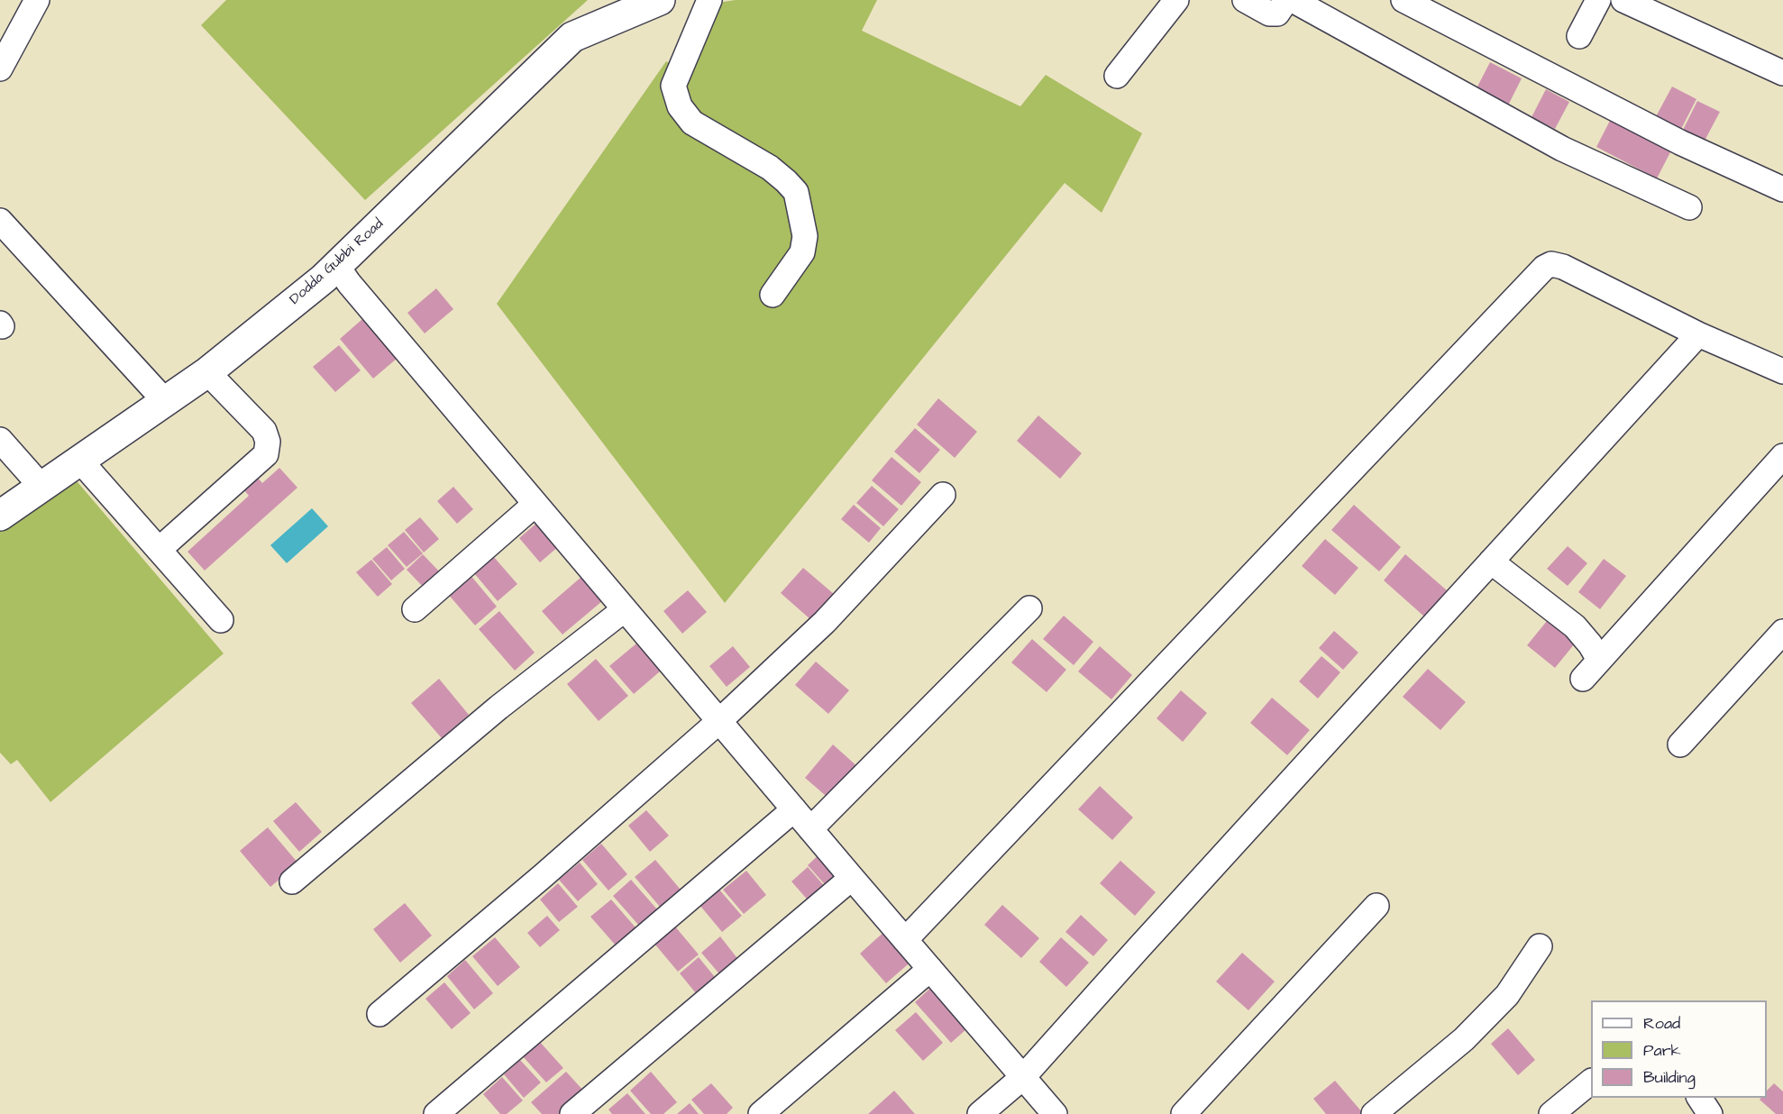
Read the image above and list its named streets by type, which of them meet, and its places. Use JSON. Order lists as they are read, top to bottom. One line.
{"streets":{"main road":["Dodda Gubbi Road"]},"legend":["Road","Park","Building"]}
